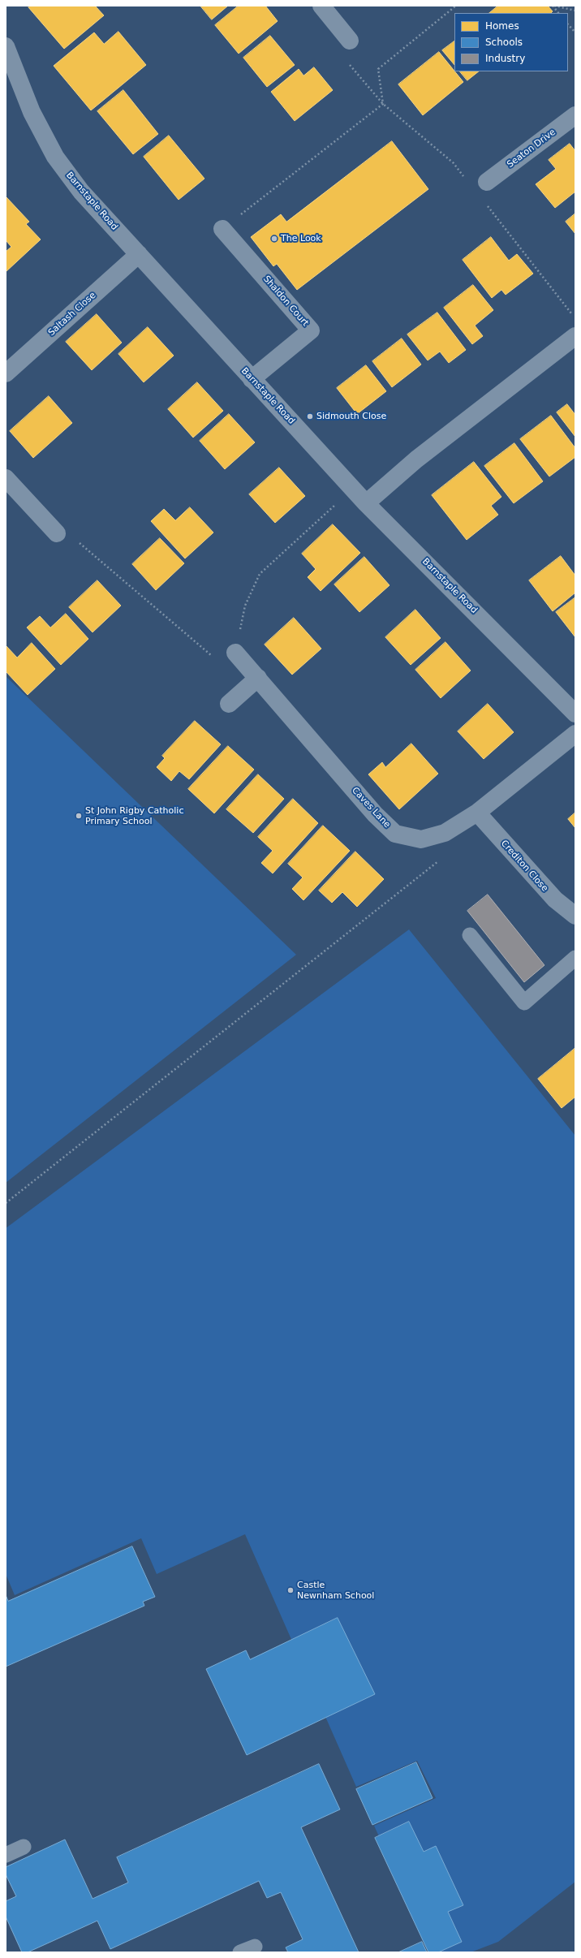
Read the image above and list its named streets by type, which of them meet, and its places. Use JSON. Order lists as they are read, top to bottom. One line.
{"streets":{"street":["Seaton Drive","Barnstaple Road","Shaldon Court","Saltash Close","Caves Lane","Crediton Close"]},"crossings":[["Barnstaple Road","Shaldon Court"],["Barnstaple Road","Saltash Close"],["Caves Lane","Crediton Close"]],"places":["The Look","Sidmouth Close","St John Rigby Catholic Primary School","Castle Newnham School"],"legend":["Homes","Schools","Industry"]}
